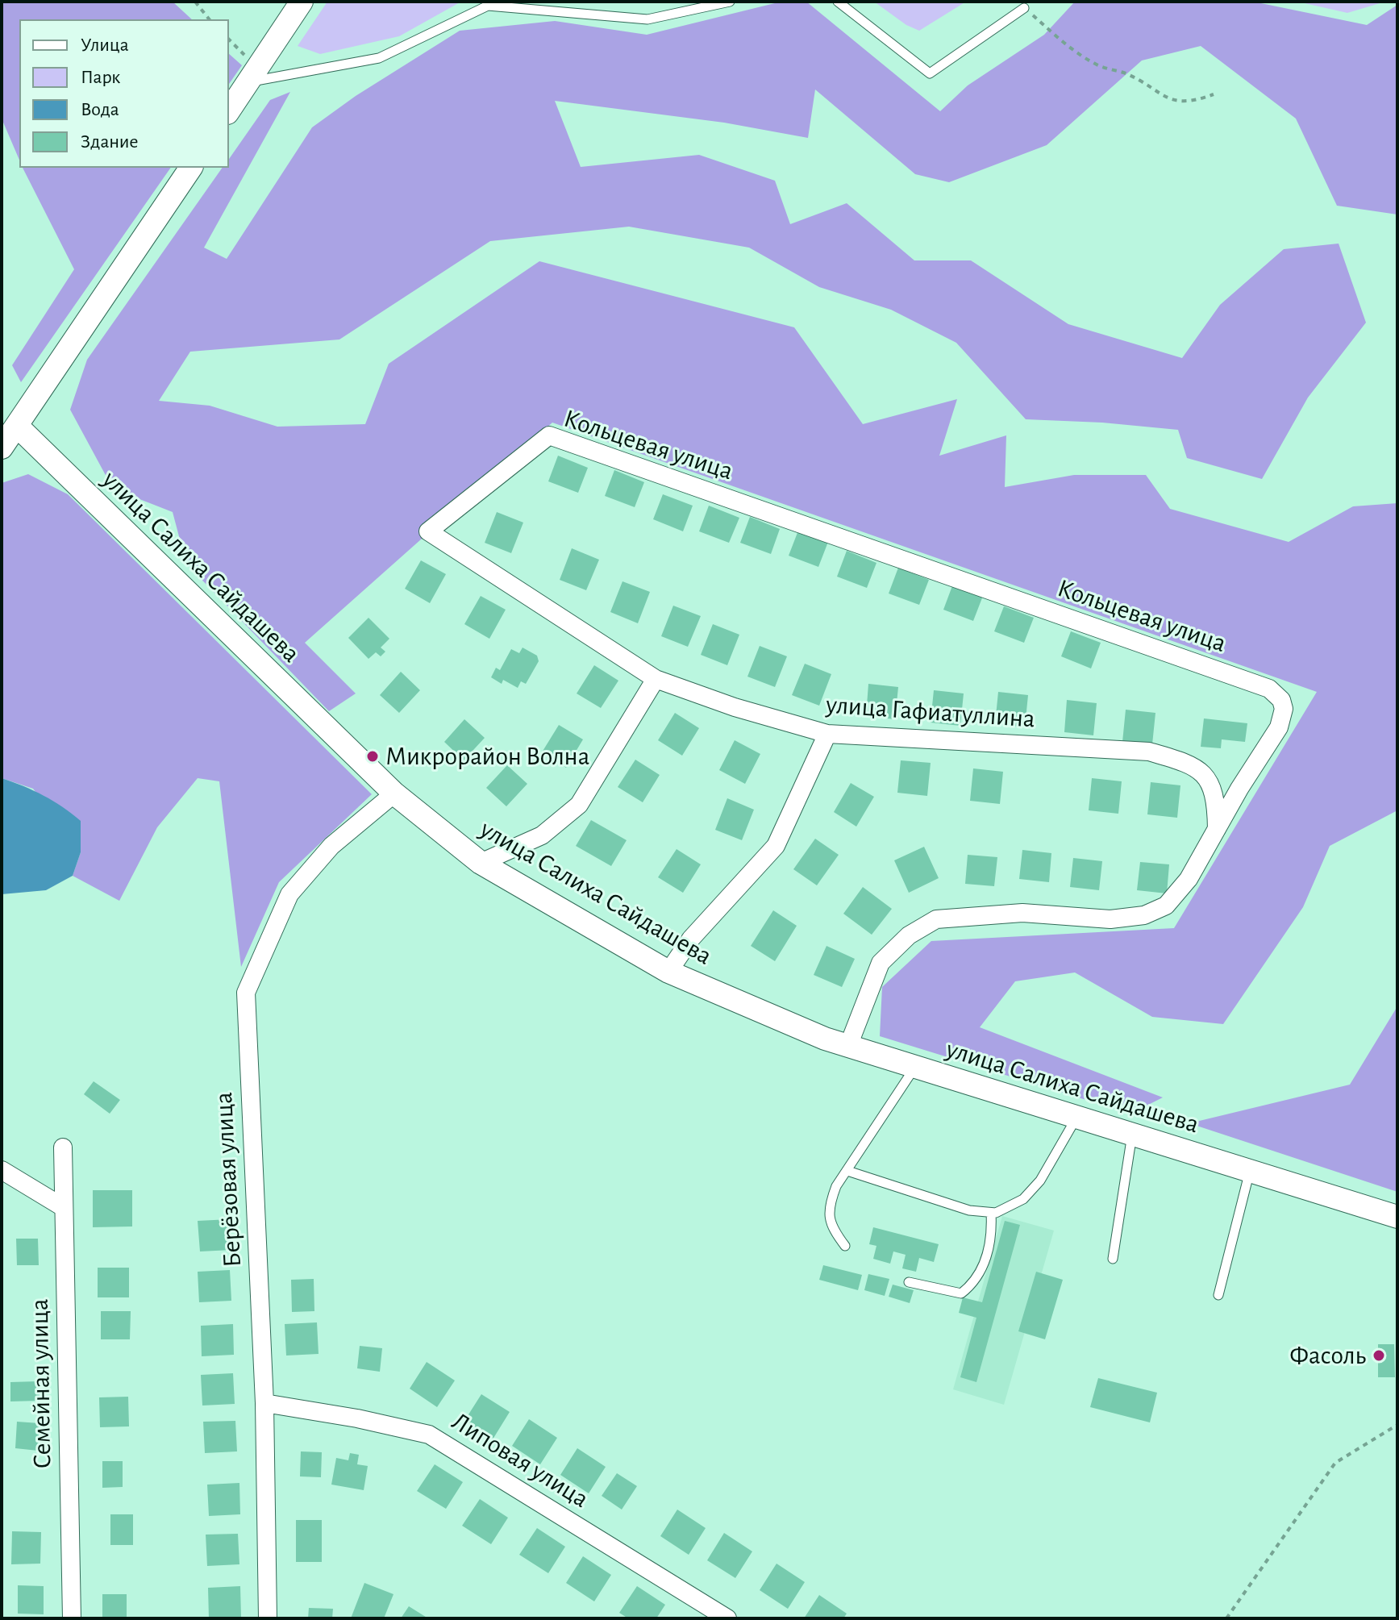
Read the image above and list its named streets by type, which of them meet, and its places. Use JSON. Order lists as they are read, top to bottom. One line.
{"streets":{"street":["Кольцевая улица","улица Салиха Сайдашева","улица Гафиатуллина","Берёзовая улица","Семейная улица","Липовая улица"]},"crossings":[["Кольцевая улица","улица Салиха Сайдашева"],["Кольцевая улица","улица Гафиатуллина"],["улица Салиха Сайдашева","Берёзовая улица"],["Берёзовая улица","Липовая улица"]],"places":["Микрорайон Волна","Фасоль"],"legend":["Улица","Парк","Вода","Здание"]}
